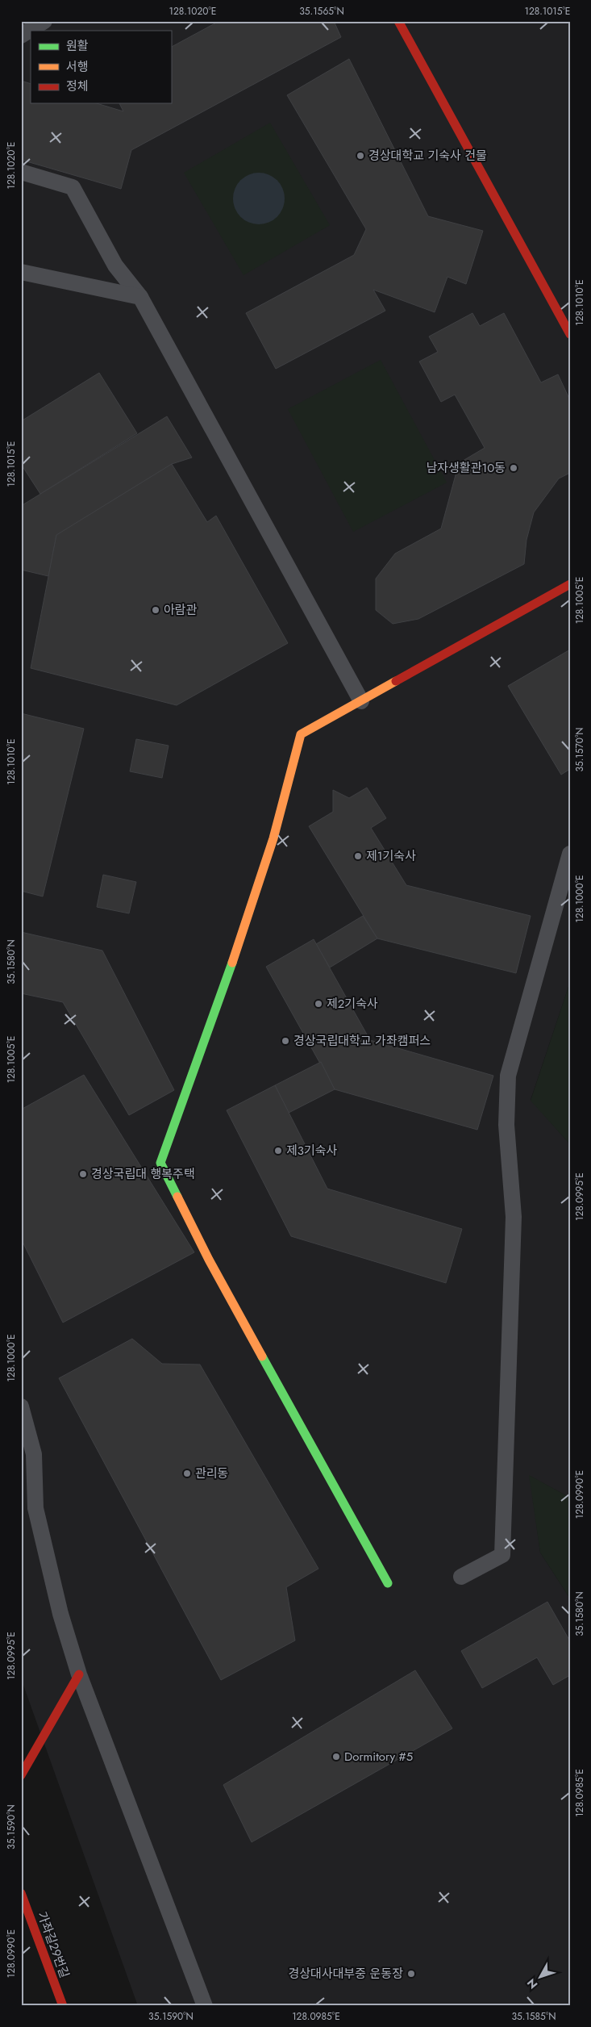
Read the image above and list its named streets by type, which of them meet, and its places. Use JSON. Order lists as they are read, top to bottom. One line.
{"streets":{"street":["가좌길29번길"]},"places":["경상대학교 기숙사 건물","남자생활관10동","아람관","제1기숙사","제2기숙사","경상국립대학교 가좌캠퍼스","제3기숙사","경상국립대 행복주택","관리동","Dormitory #5","경상대사대부중 운동장"],"legend":["원활","서행","정체"],"north":"bottom left","coordinates":["128.1020°E","35.1565°N","128.1015°E","128.1010°E","128.1005°E","35.1570°N","128.1000°E","35.1580°N","128.0995°E","128.0990°E","128.0985°E","35.1590°N","35.1585°N"]}
